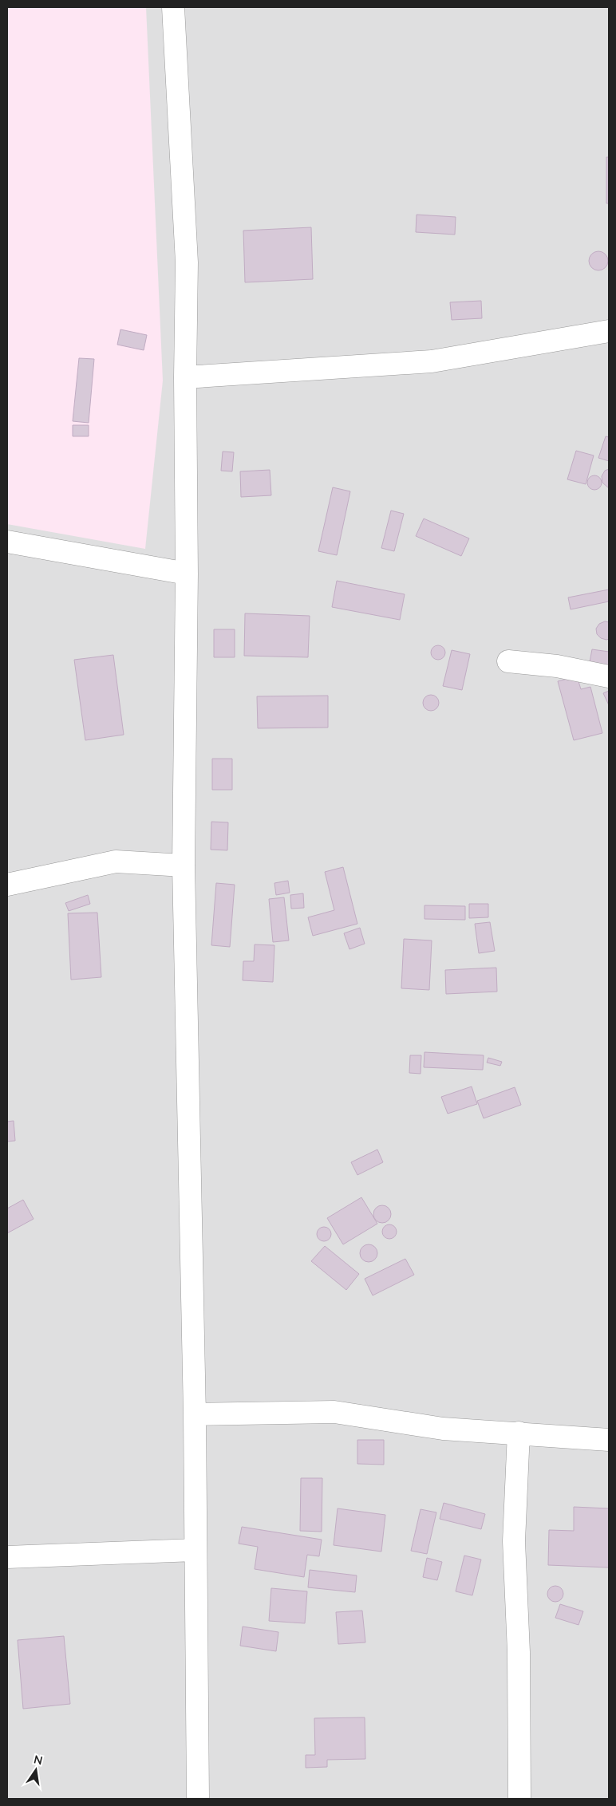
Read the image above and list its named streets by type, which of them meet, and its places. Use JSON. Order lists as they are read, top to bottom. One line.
{"north":"top"}
